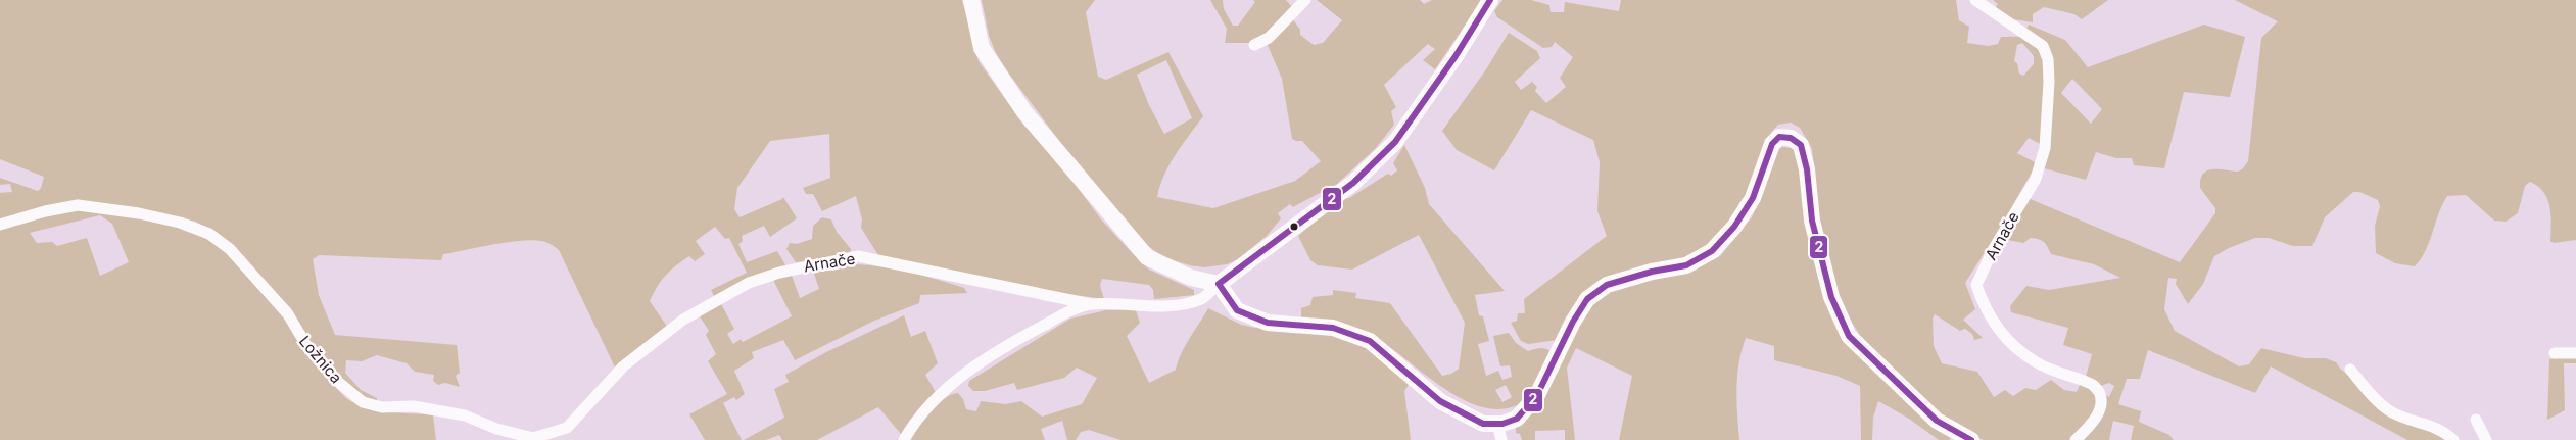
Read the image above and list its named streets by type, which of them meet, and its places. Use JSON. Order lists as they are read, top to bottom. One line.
{"streets":{"street":["Arnače","Ložnica"]},"crossings":[["Arnače","Ložnica"]],"lines":["transit line 2"]}
